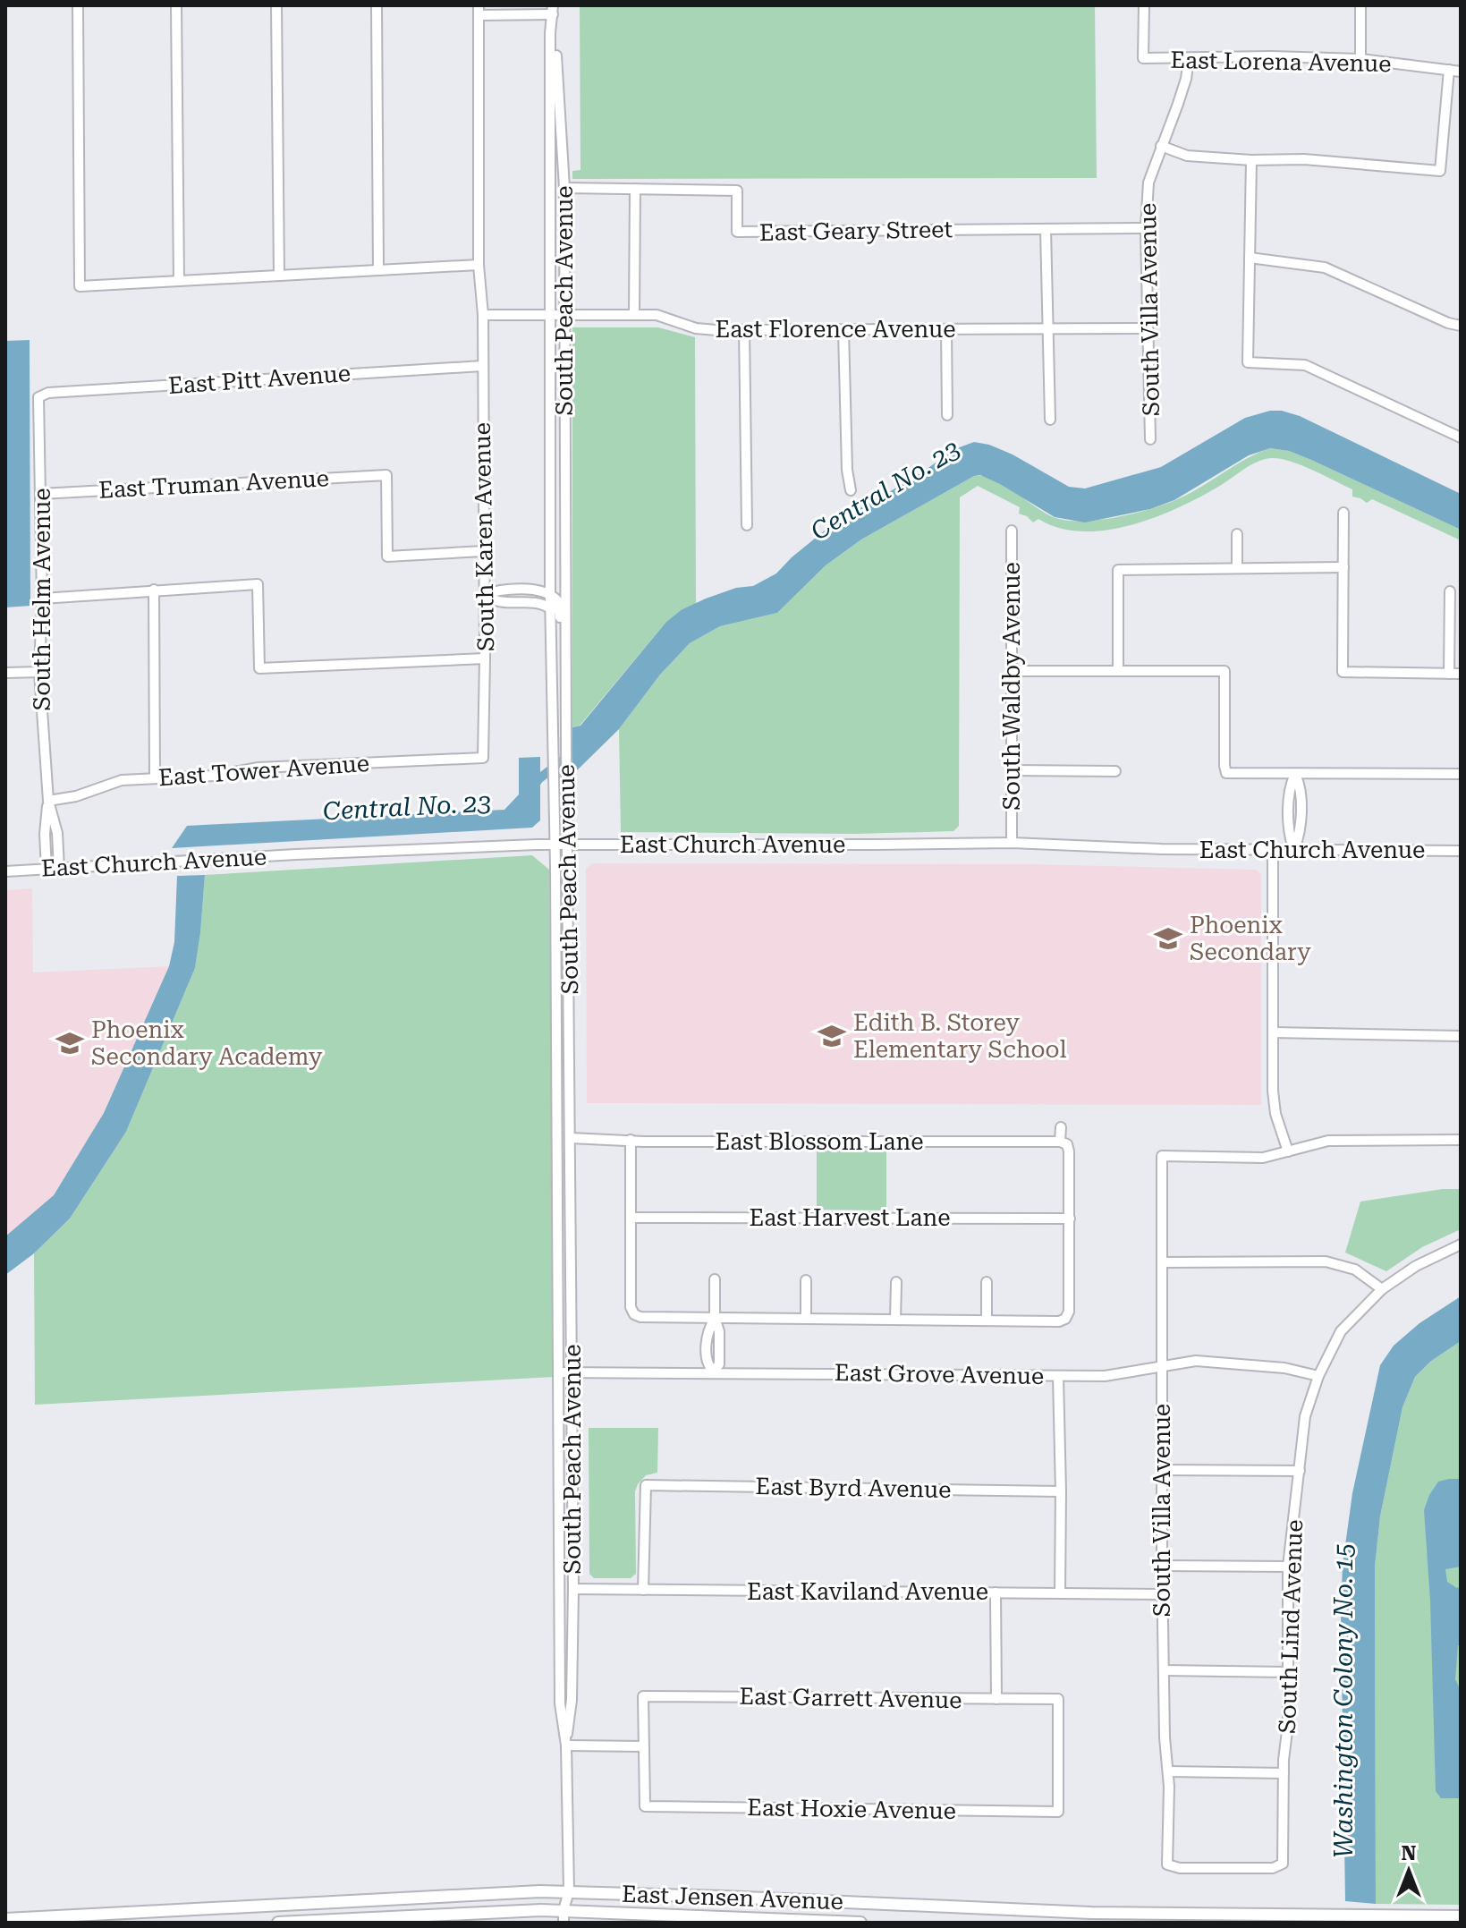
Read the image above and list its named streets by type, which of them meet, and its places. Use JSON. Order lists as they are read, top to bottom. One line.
{"streets":{"main road":["East Jensen Avenue"],"street":["East Lorena Avenue","East Geary Street","South Peach Avenue","South Villa Avenue","East Florence Avenue","East Pitt Avenue","East Truman Avenue","South Karen Avenue","South Helm Avenue","South Waldby Avenue","East Tower Avenue","East Church Avenue","East Blossom Lane","East Harvest Lane","East Grove Avenue","East Byrd Avenue","East Kaviland Avenue","South Lind Avenue","East Garrett Avenue","East Hoxie Avenue"]},"crossings":[["East Lorena Avenue","South Villa Avenue"],["East Geary Street","South Peach Avenue"],["East Geary Street","South Villa Avenue"],["South Peach Avenue","East Florence Avenue"],["South Peach Avenue","East Church Avenue"],["South Peach Avenue","East Blossom Lane"],["South Peach Avenue","East Grove Avenue"],["South Peach Avenue","East Kaviland Avenue"],["South Peach Avenue","East Jensen Avenue"],["South Villa Avenue","East Florence Avenue"],["South Villa Avenue","East Grove Avenue"],["South Villa Avenue","East Kaviland Avenue"],["South Villa Avenue","South Lind Avenue"],["East Florence Avenue","South Karen Avenue"],["East Pitt Avenue","South Karen Avenue"],["East Pitt Avenue","South Helm Avenue"],["East Truman Avenue","South Karen Avenue"],["East Truman Avenue","South Helm Avenue"],["South Karen Avenue","East Tower Avenue"],["South Helm Avenue","East Tower Avenue"],["South Helm Avenue","East Church Avenue"],["South Waldby Avenue","East Church Avenue"],["East Grove Avenue","South Lind Avenue"],["East Byrd Avenue","East Kaviland Avenue"],["East Garrett Avenue","East Hoxie Avenue"]],"water":["Central No. 23","Washington Colony No. 15"],"places":{"school or university":["Phoenix Secondary","Edith B. Storey Elementary School","Phoenix Secondary Academy"]},"north":"top"}
